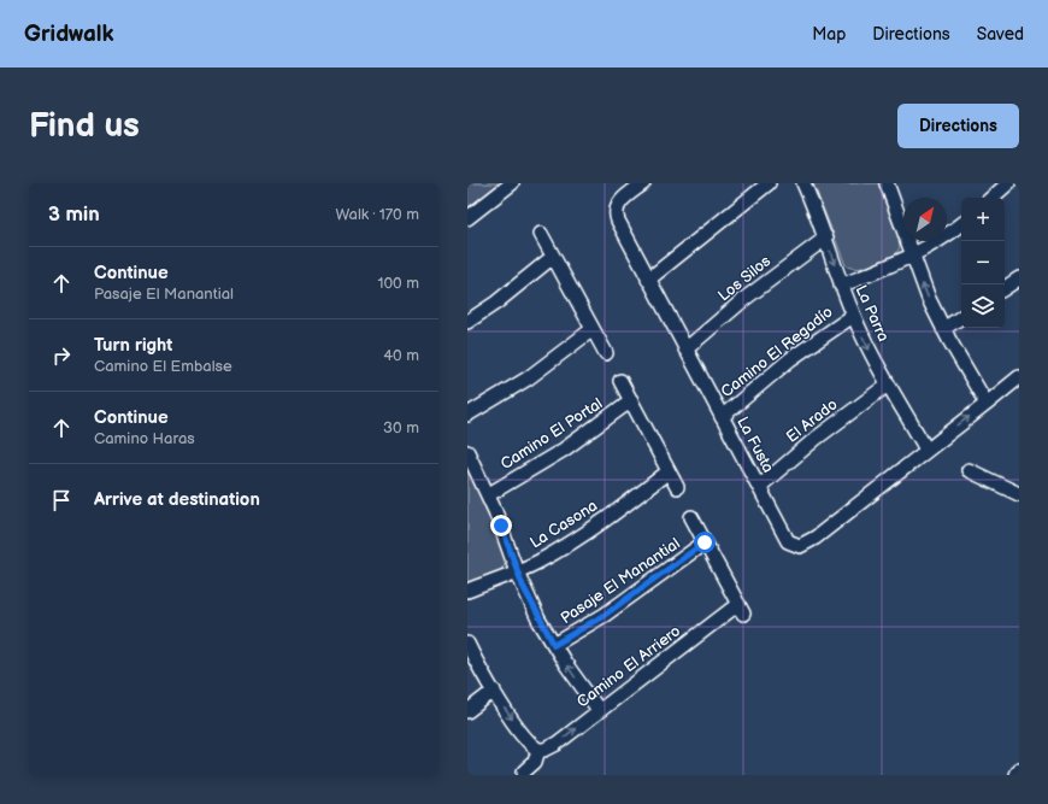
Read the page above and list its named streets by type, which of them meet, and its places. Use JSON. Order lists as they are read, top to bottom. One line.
{"streets":{"street":["Los Silos","La Parra","Camino El Regadío","El Arado","Camino El Portal","La Fusta","La Casona","Pasaje El Manantial","Camino El Arriero"]},"crossings":[["Los Silos","La Parra"],["Los Silos","La Fusta"],["La Parra","Camino El Regadío"],["La Parra","El Arado"],["La Parra","La Fusta"],["Camino El Regadío","La Fusta"],["El Arado","La Fusta"],["Pasaje El Manantial","Camino El Arriero"]],"north":"top right","page":{"header":"Gridwalk","nav":["Map","Directions","Saved"],"buttons":"Directions","title":"Find us","heading":["3 min","Walk · 170 m"],"map_buttons":["+","−"],"list":[["Continue","Pasaje El Manantial","100 m"],["Turn right","Camino El Embalse","40 m"],["Continue","Camino Haras","30 m"],"Arrive at destination"]}}
